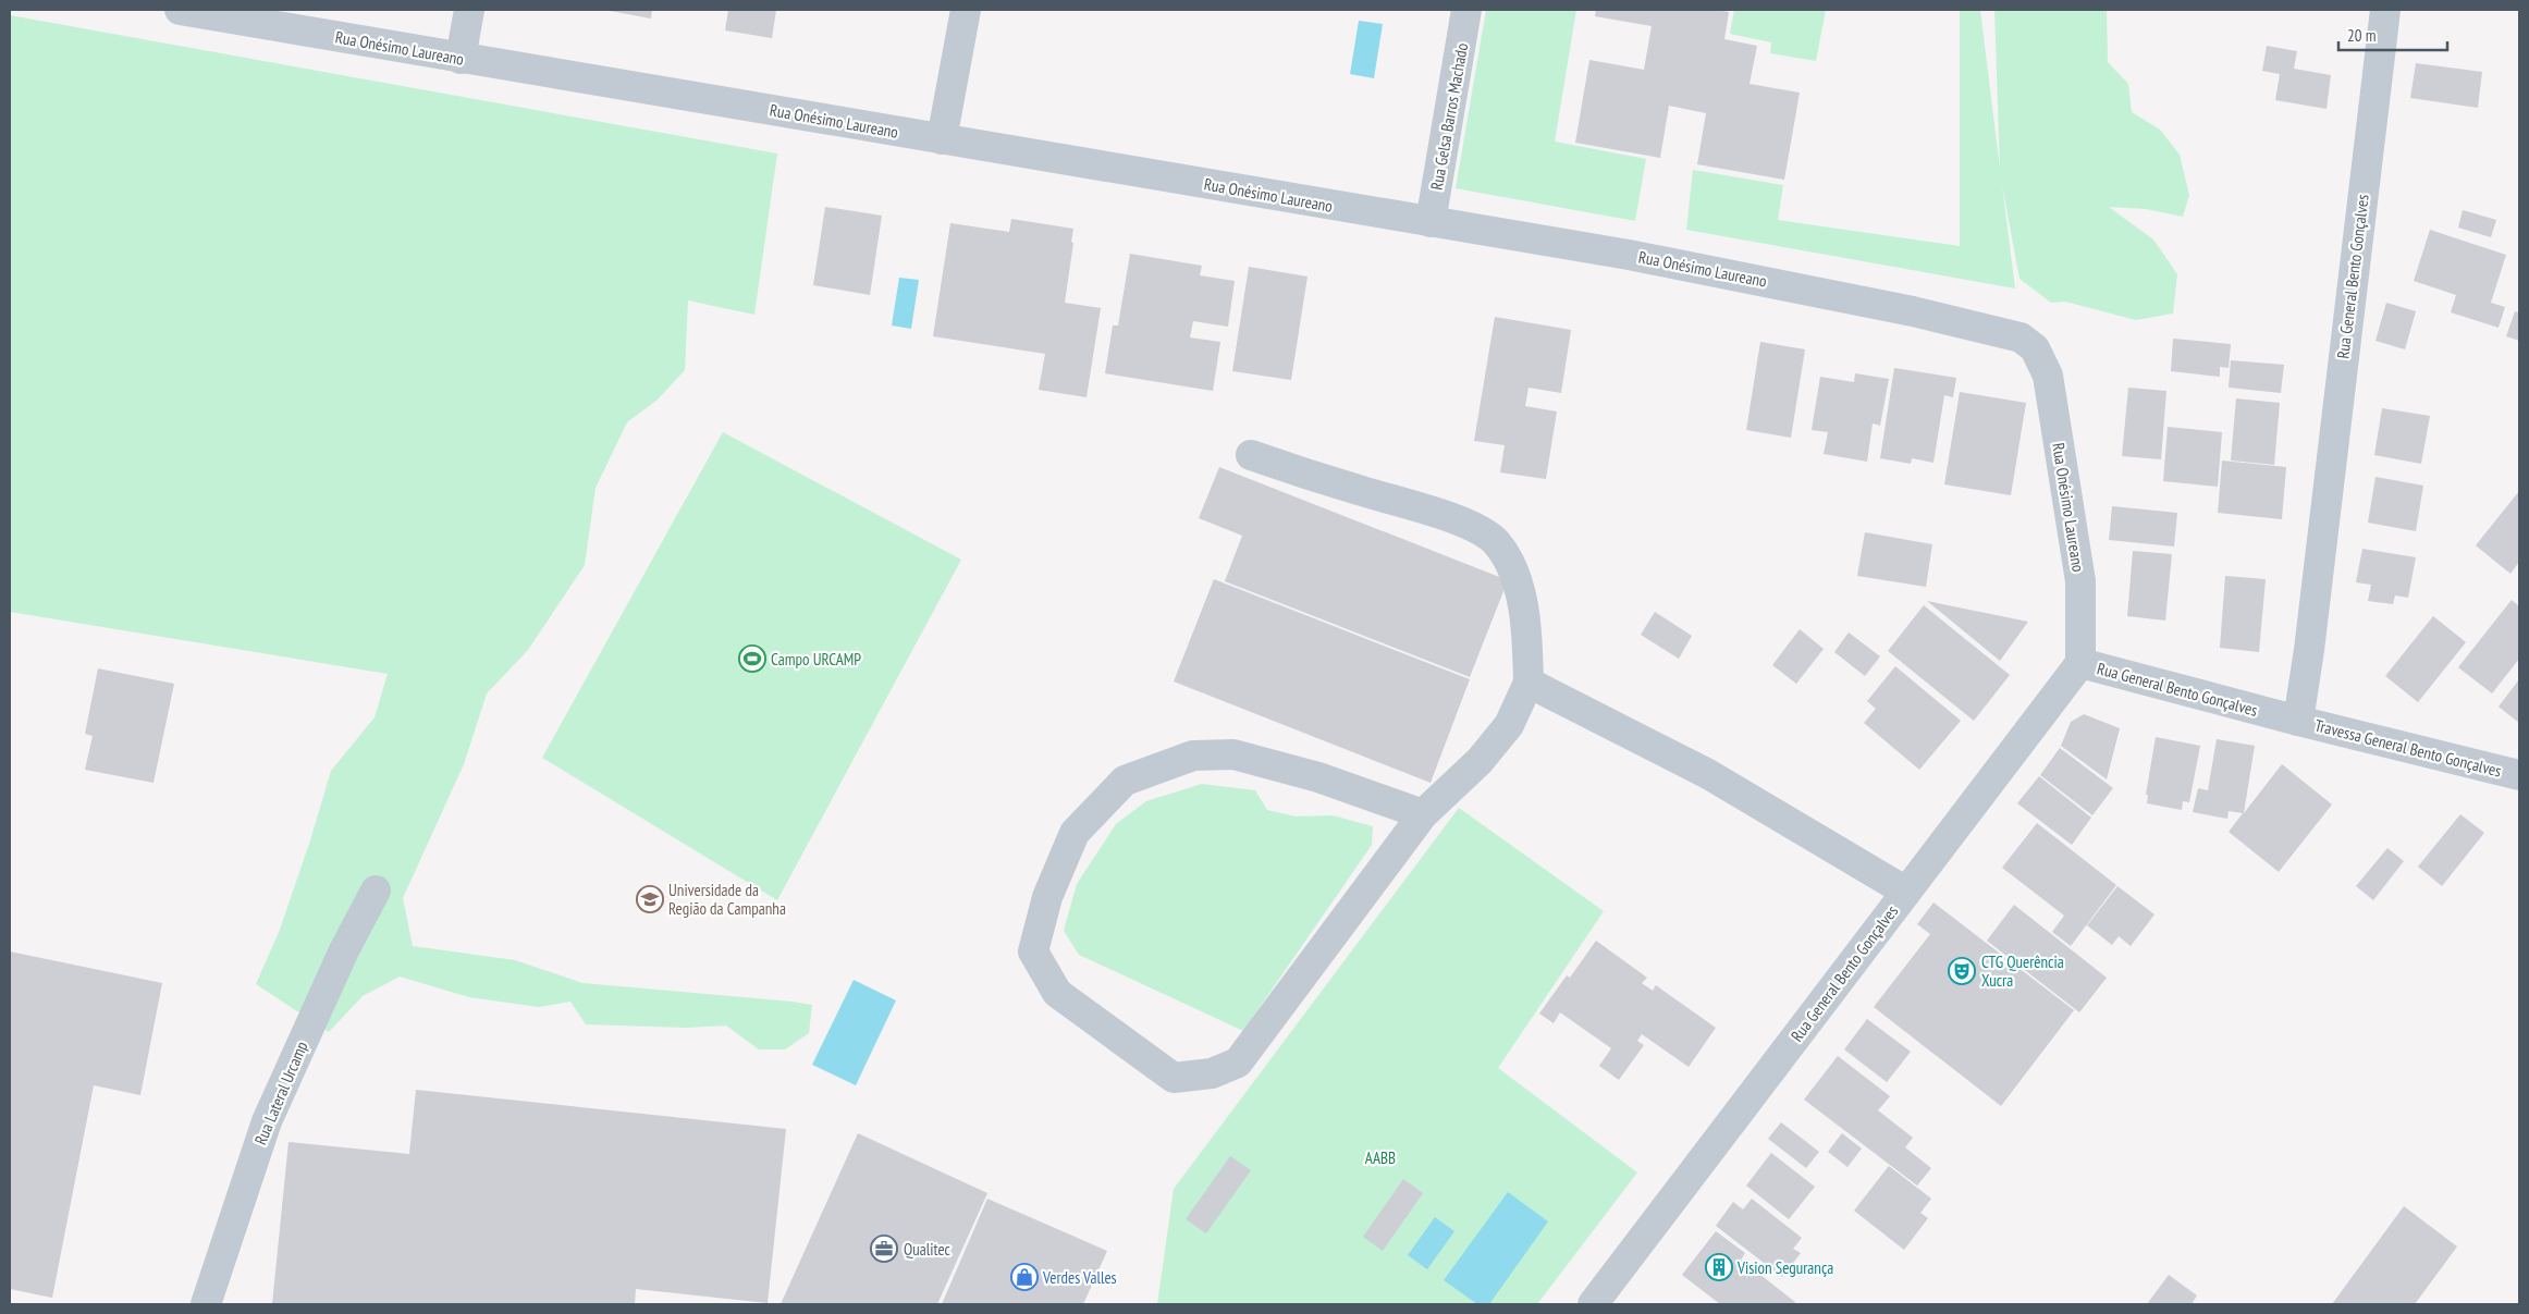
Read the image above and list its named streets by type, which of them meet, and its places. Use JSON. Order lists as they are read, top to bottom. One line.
{"streets":{"street":["Rua Onésimo Laureano","Rua Gelsa Barros Machado","Rua General Bento Gonçalves","Travessa General Bento Gonçalves","Rua Lateral Urcamp"]},"crossings":[["Rua Onésimo Laureano","Rua Gelsa Barros Machado"],["Rua Onésimo Laureano","Rua General Bento Gonçalves"],["Rua General Bento Gonçalves","Travessa General Bento Gonçalves"]],"parks":["AABB"],"places":{"sports":["Campo URCAMP"],"school or university":["Universidade da Região da Campanha"],"theatre":["CTG Querência Xucra"],"office":["Qualitec"],"building":["Vision Segurança"],"shop":["Verdes Valles"]},"scale_bar":"20 m"}
